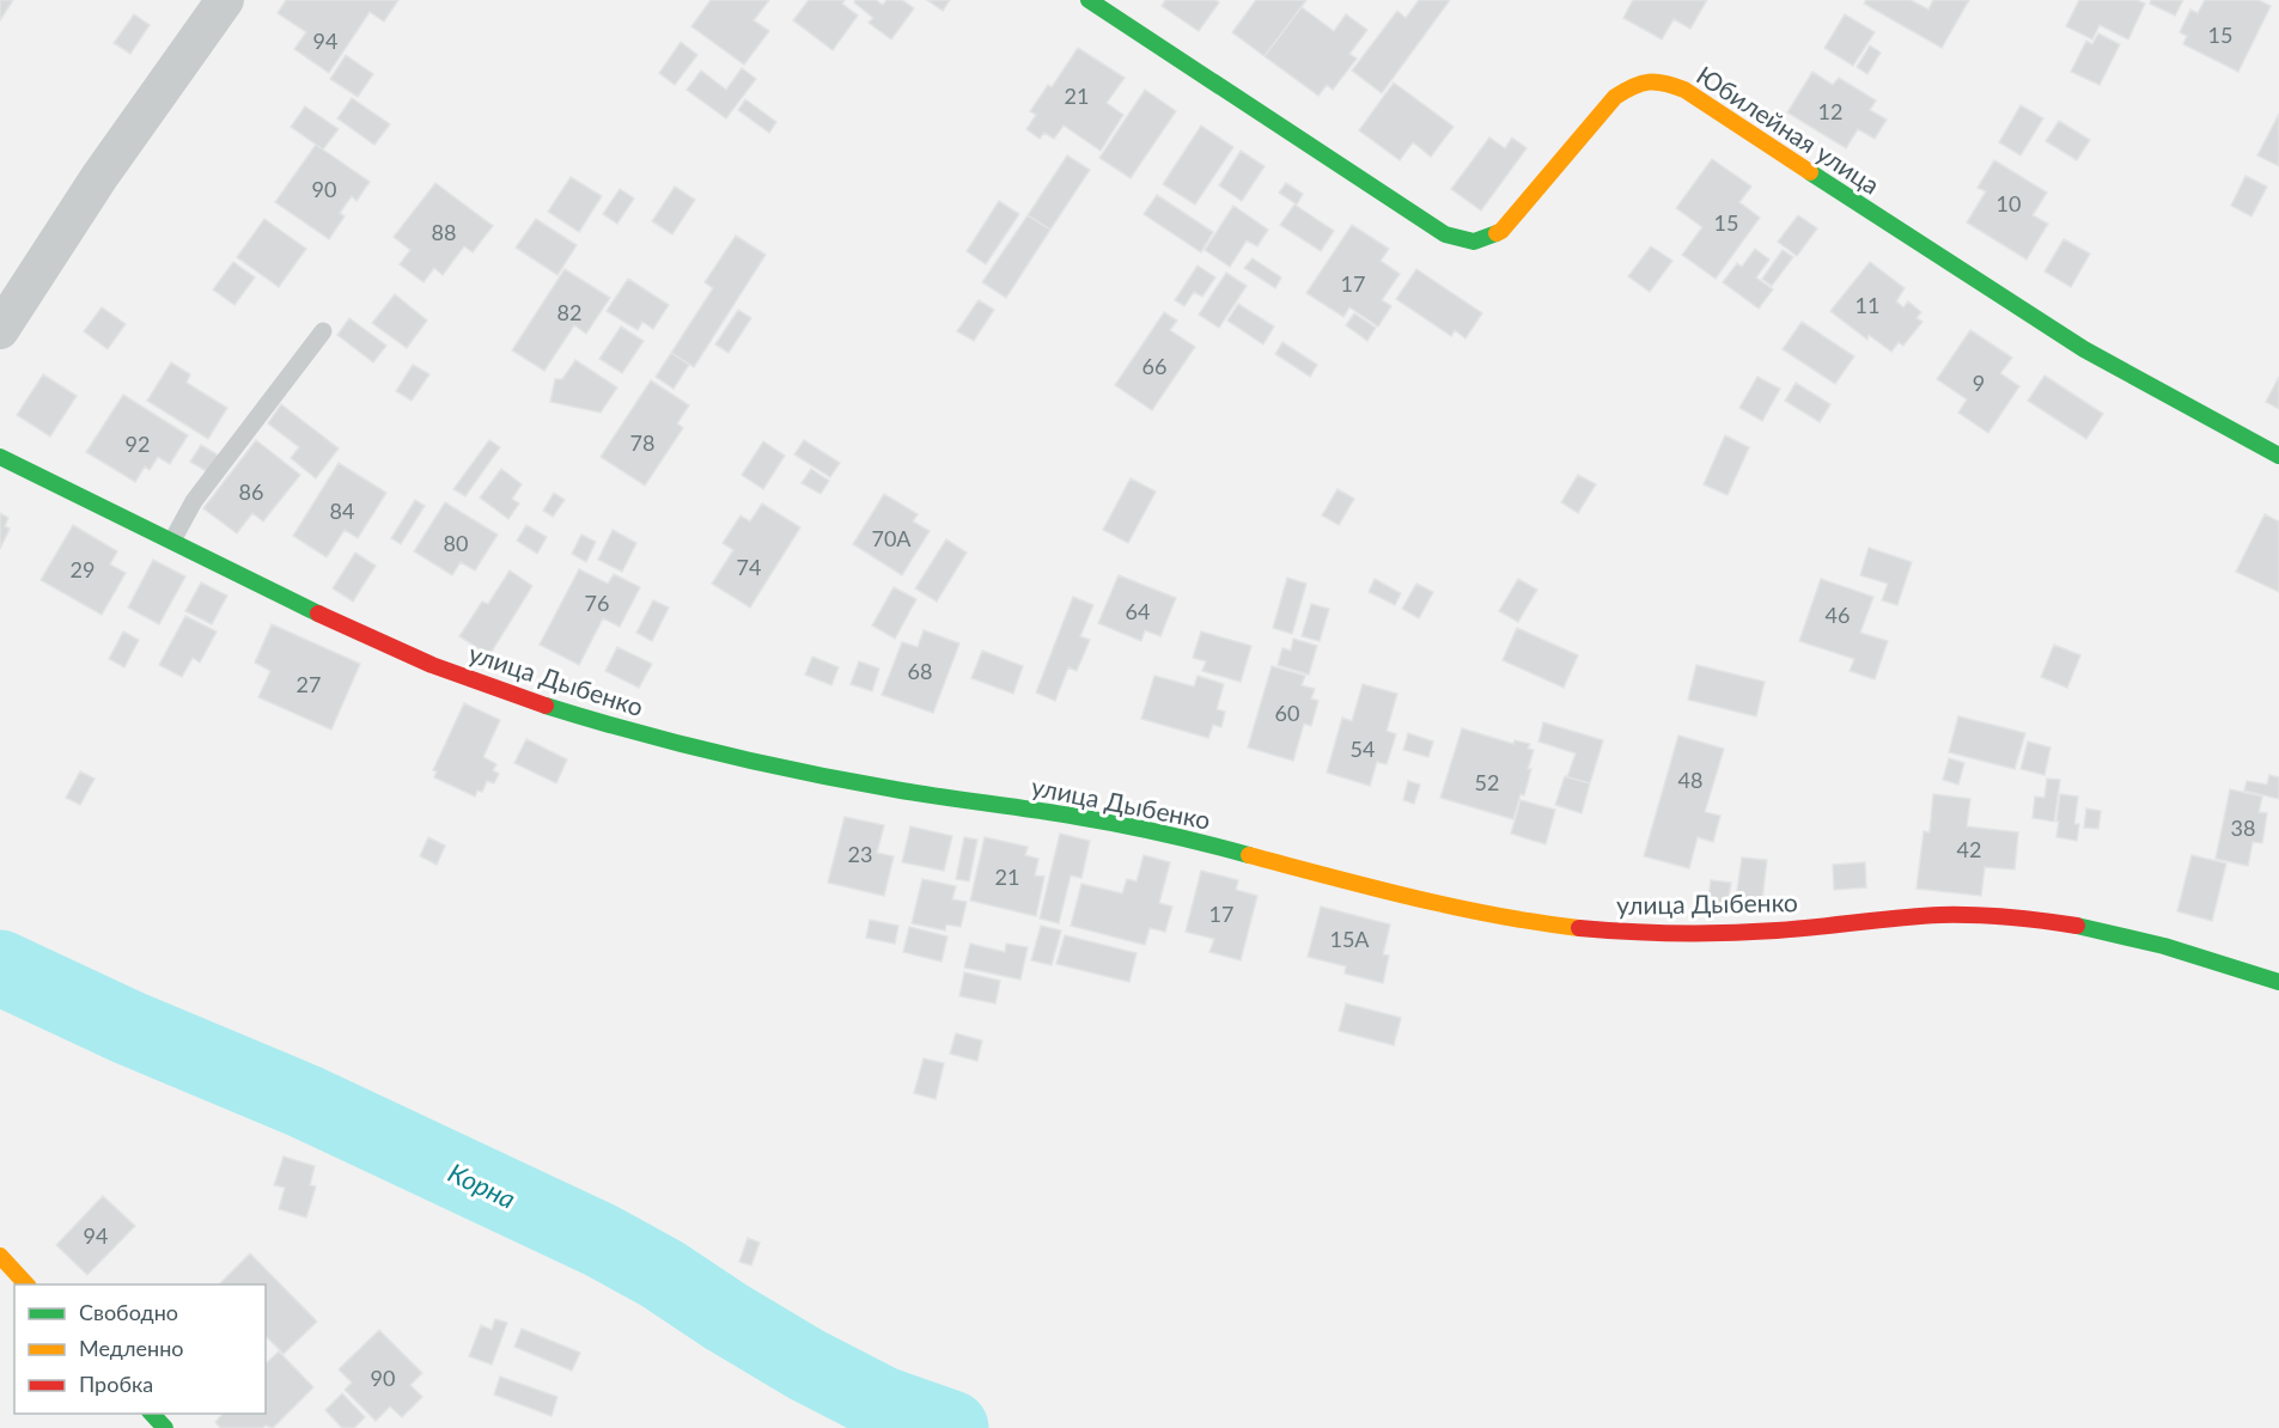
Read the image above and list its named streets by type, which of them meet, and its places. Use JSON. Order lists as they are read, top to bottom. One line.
{"streets":{"street":["Юбилейная улица","улица Дыбенко"]},"water":["Корна"],"house_numbers":["15","94","21","12","90","10","15","88","17","11","82","66","9","78","92","86","84","70А","80","74","29","76","64","46","68","27","60","54","48","52","38","42","23","21","17","15А","94","90"],"legend":["Свободно","Медленно","Пробка"]}
